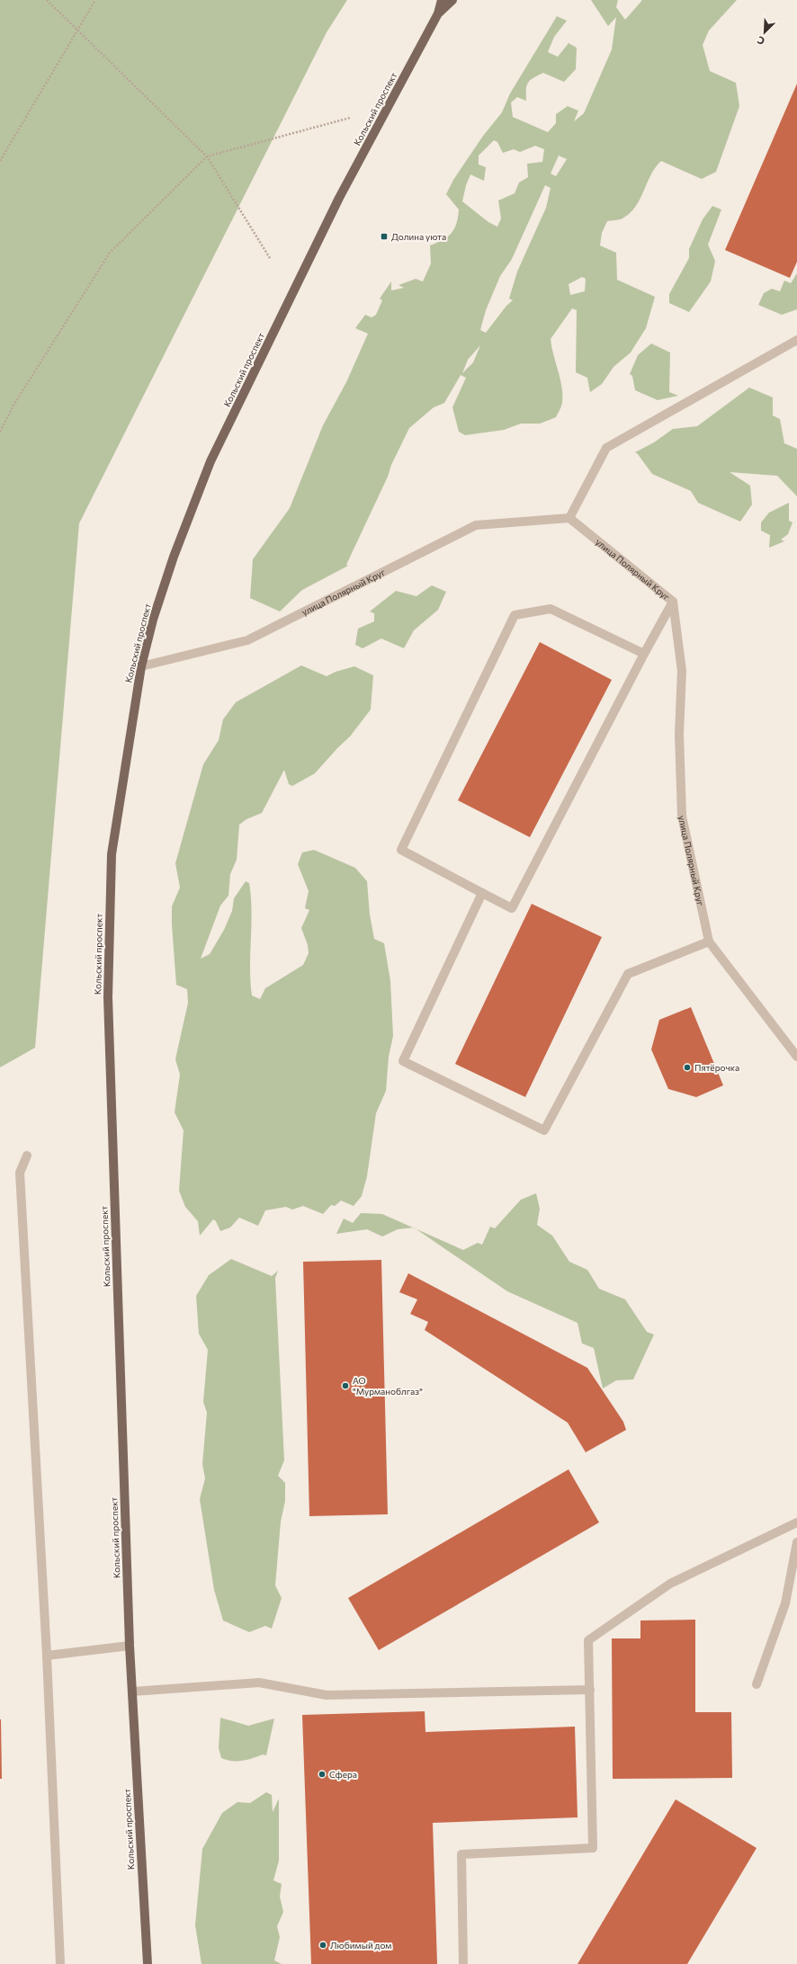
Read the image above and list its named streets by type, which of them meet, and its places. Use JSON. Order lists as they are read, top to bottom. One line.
{"streets":{"main road":["Кольский проспект"],"street":["улица Полярный Круг"]},"crossings":[["Кольский проспект","улица Полярный Круг"]],"places":{"transit":["Долина уюта"],"other":["Пятёрочка","AO \"Мурманоблгаз\"","Сфера","Любимый дом"]},"north":"bottom left"}
